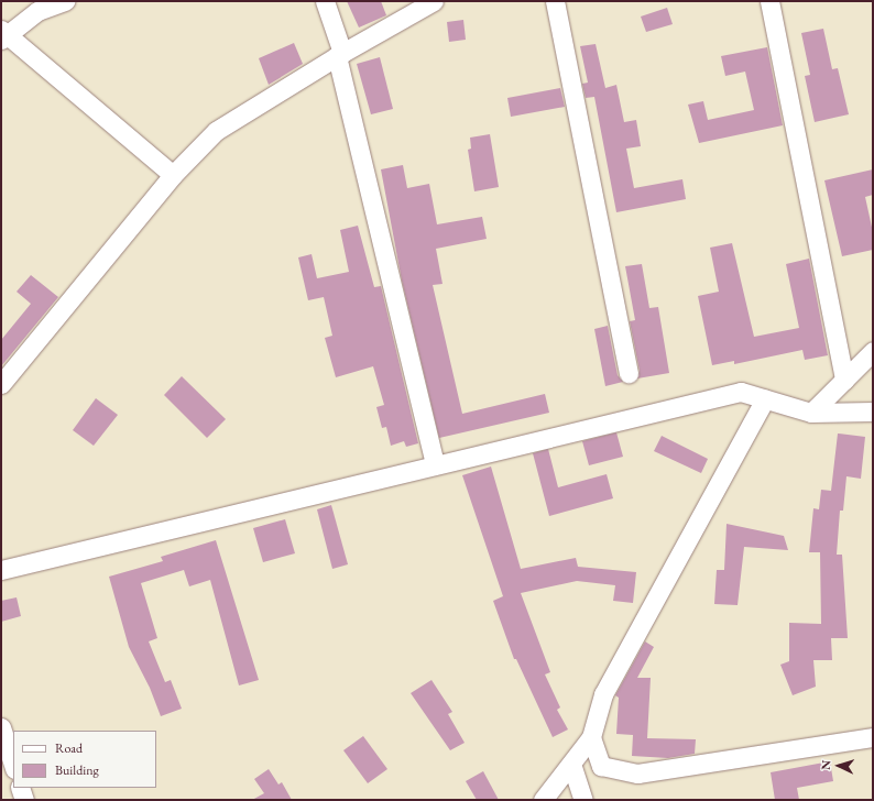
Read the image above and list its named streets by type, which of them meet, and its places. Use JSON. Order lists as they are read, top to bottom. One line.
{"legend":["Road","Building"],"north":"left"}
